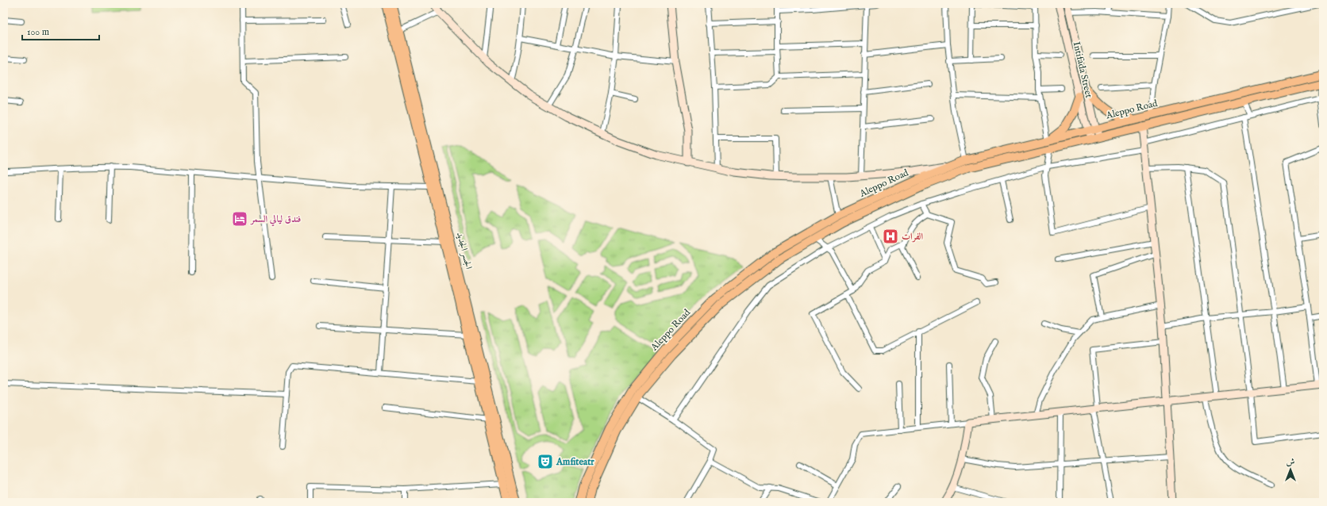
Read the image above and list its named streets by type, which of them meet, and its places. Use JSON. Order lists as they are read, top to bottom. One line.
{"streets":{"main road":["Aleppo Road","الجسر الجديد"],"street":["Intifada Street"]},"crossings":[["Intifada Street","Aleppo Road"]],"places":{"hotel":["فندق ليالي السمر"],"hospital":["الفرات"],"theatre":["Amfiteatr"]},"scale_bar":"100 m","north":"top"}
